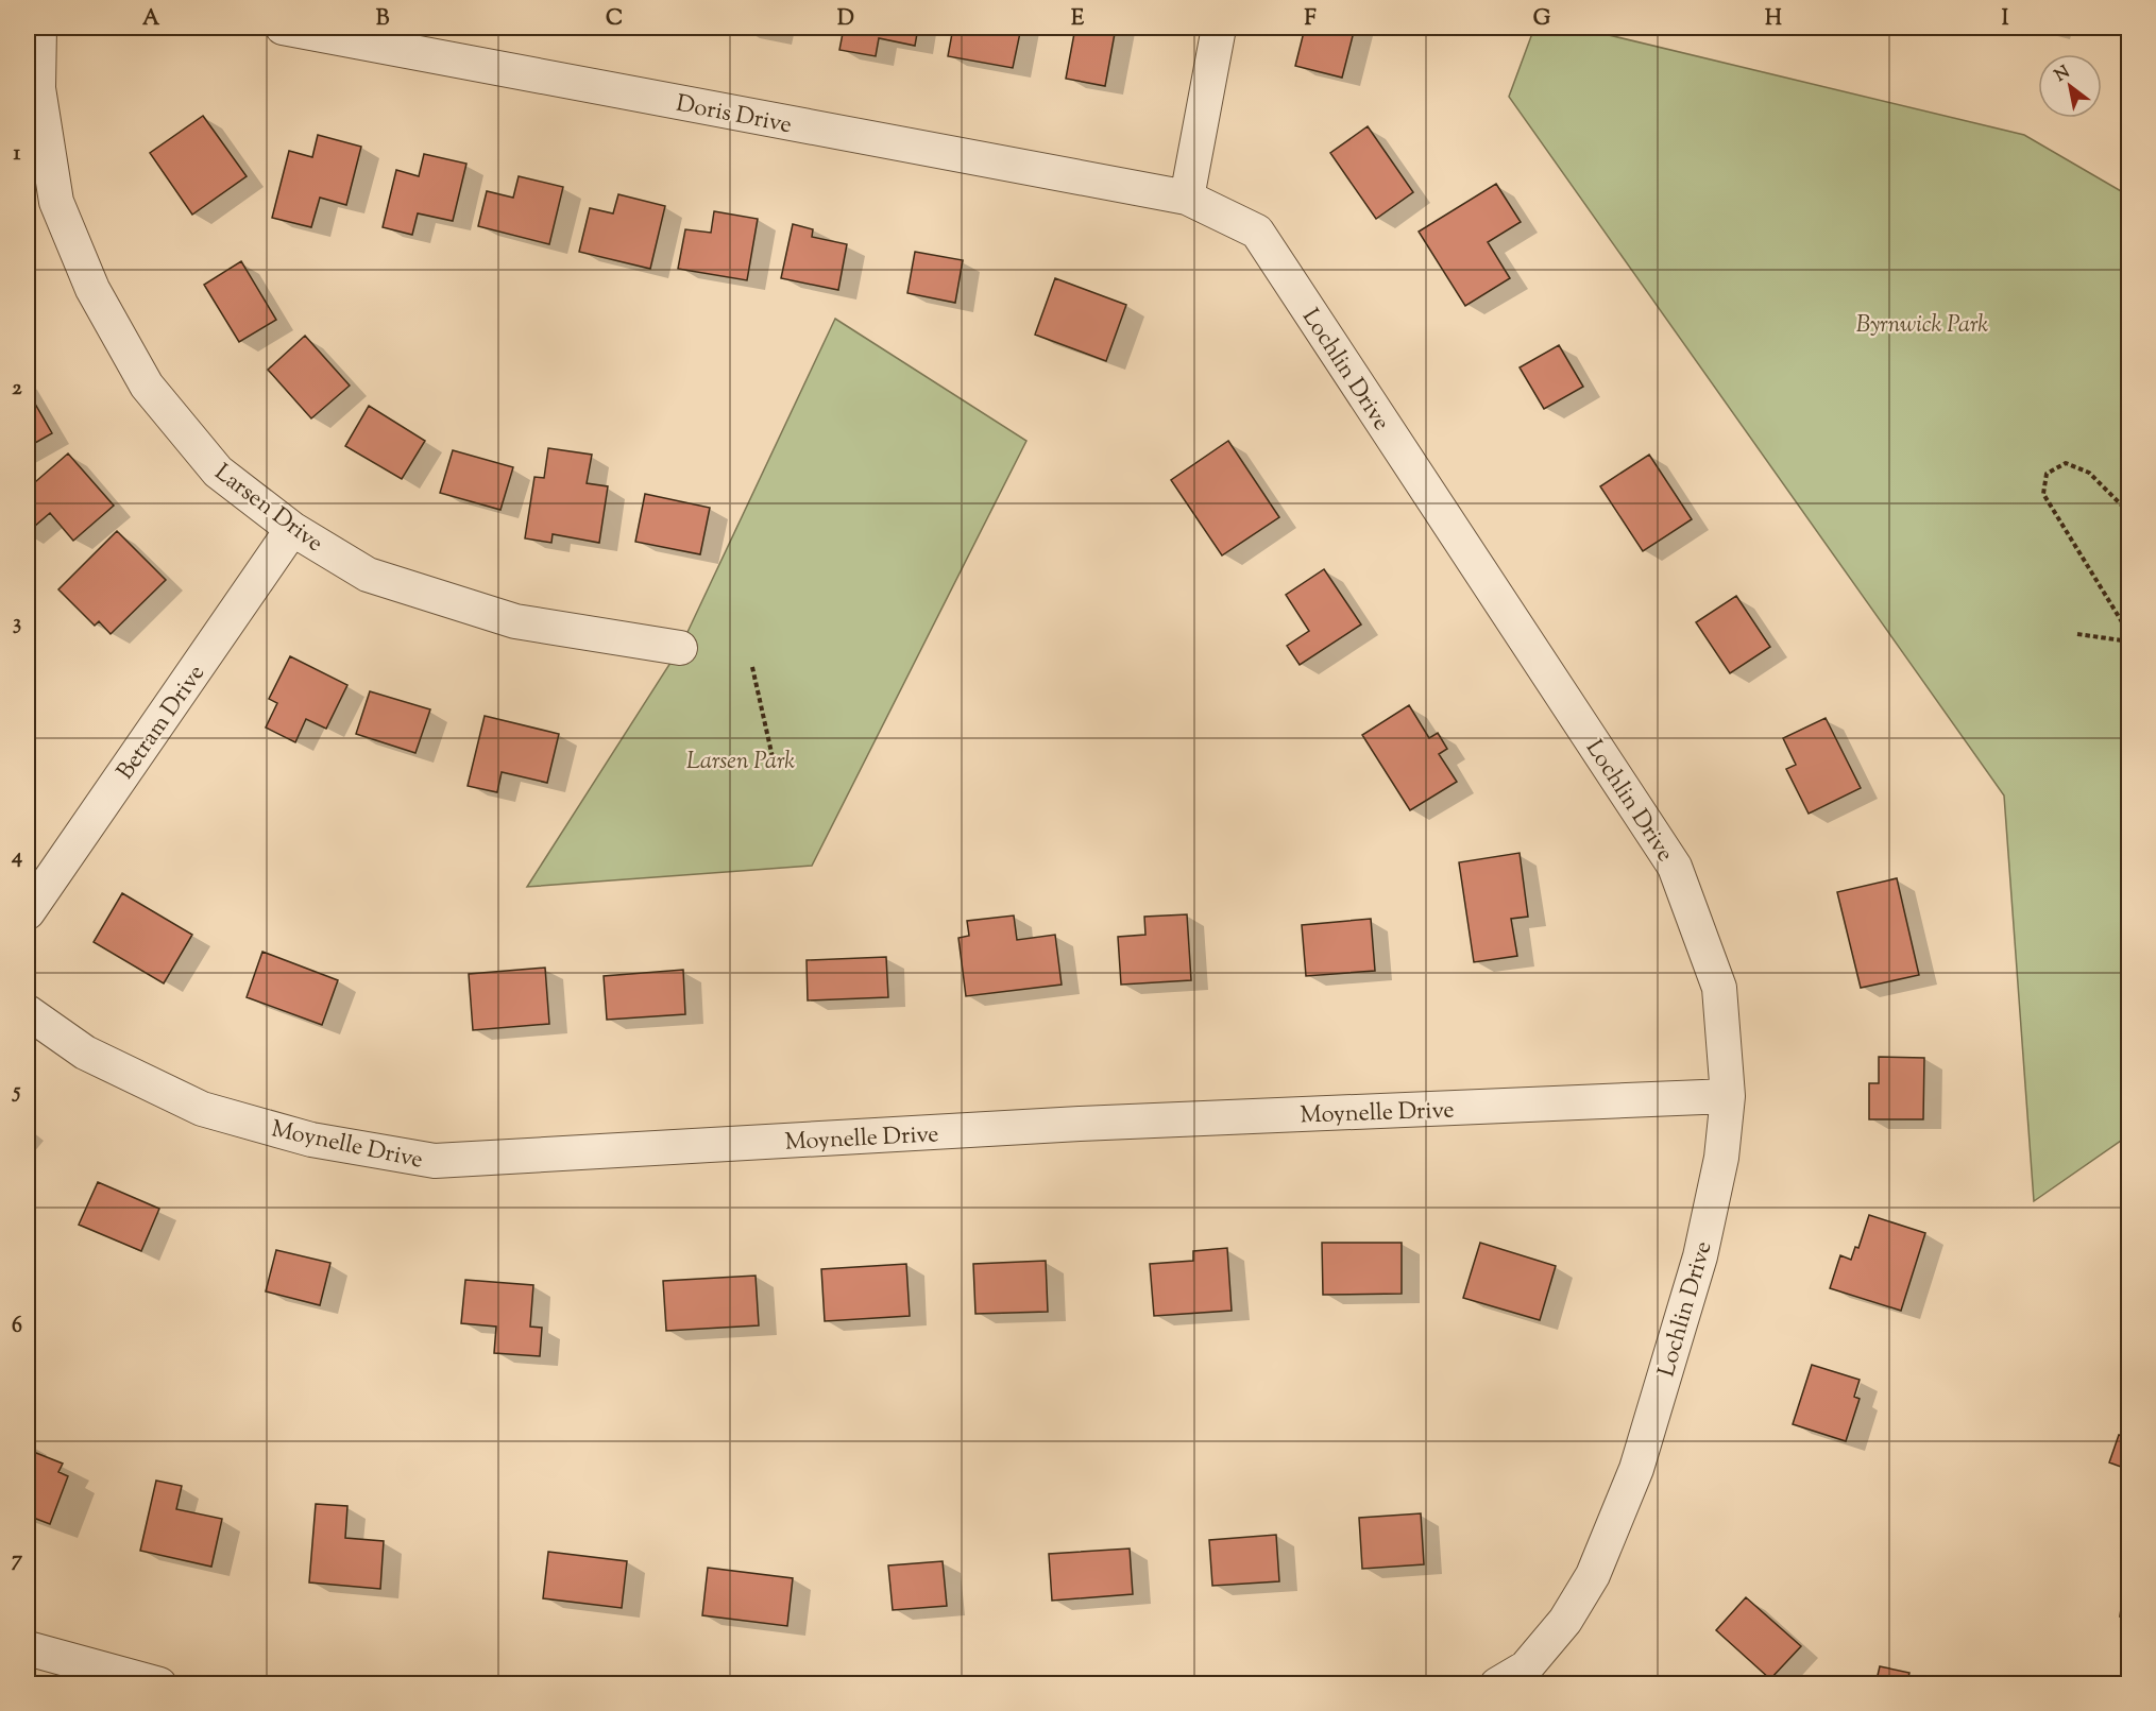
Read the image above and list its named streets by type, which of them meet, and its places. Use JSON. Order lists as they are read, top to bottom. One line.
{"streets":{"street":["Doris Drive","Lochlin Drive","Larsen Drive","Betram Drive","Moynelle Drive"]},"crossings":[["Doris Drive","Lochlin Drive"],["Lochlin Drive","Moynelle Drive"],["Larsen Drive","Betram Drive"]],"parks":["Byrnwick Park","Larsen Park"],"north":"top left","grid":{"columns":["A","B","C","D","E","F","G","H","I"],"rows":["1","2","3","4","5","6","7"]}}
